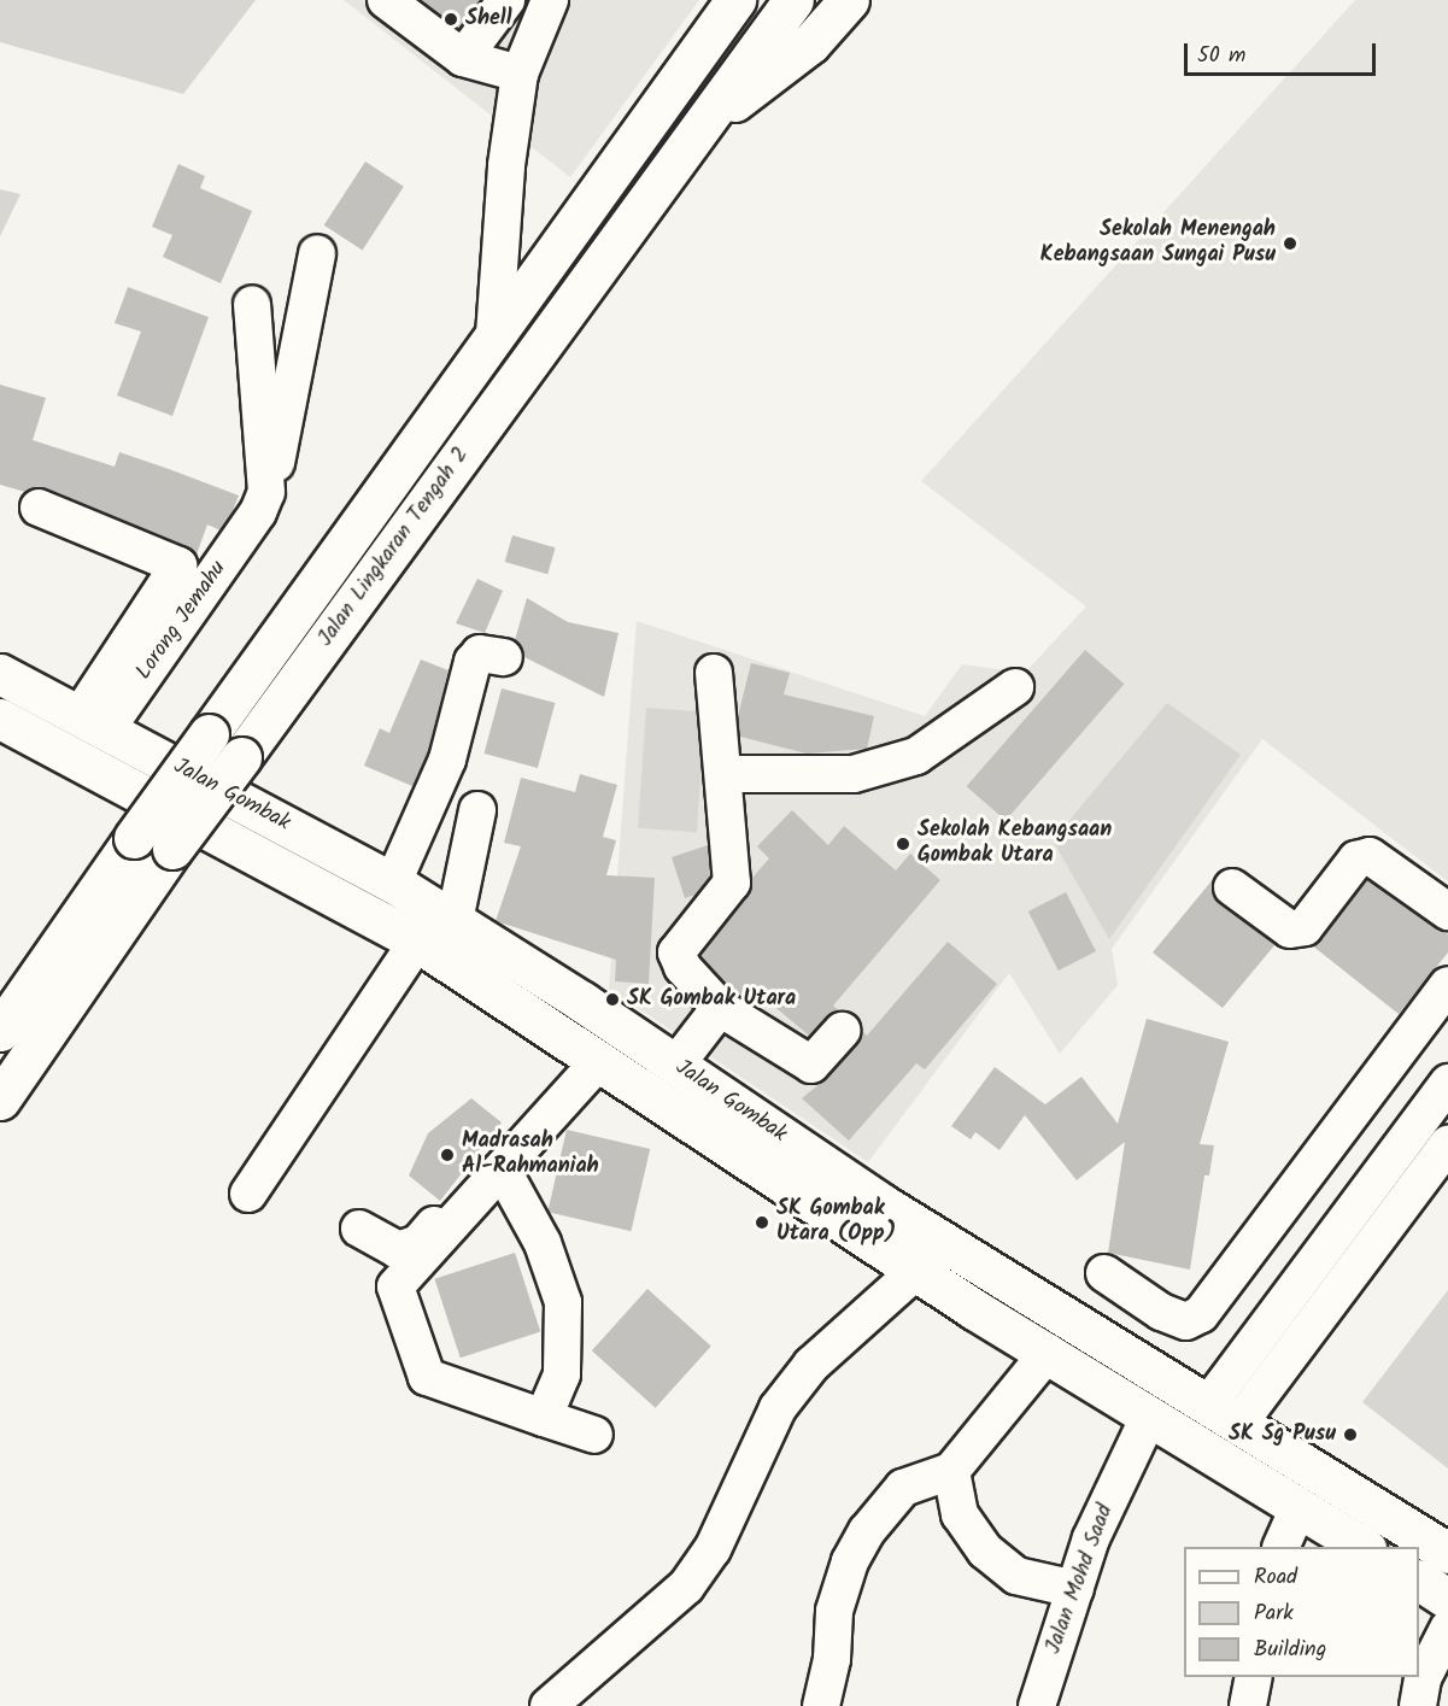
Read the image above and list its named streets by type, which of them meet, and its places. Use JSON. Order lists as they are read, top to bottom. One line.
{"streets":{"main road":["Jalan Lingkaran Tengah 2","Jalan Gombak"],"street":["Lorong Jemahu","Jalan Mohd Saad"]},"crossings":[["Lorong Jemahu","Jalan Gombak"],["Jalan Gombak","Jalan Mohd Saad"]],"places":["Shell","Sekolah Menengah Kebangsaan Sungai Pusu","Sekolah Kebangsaan Gombak Utara","SK Gombak Utara","Madrasah Al-Rahmaniah","SK Gombak Utara (Opp)","SK Sg Pusu"],"legend":["Road","Park","Building"],"scale_bar":"50 m"}
